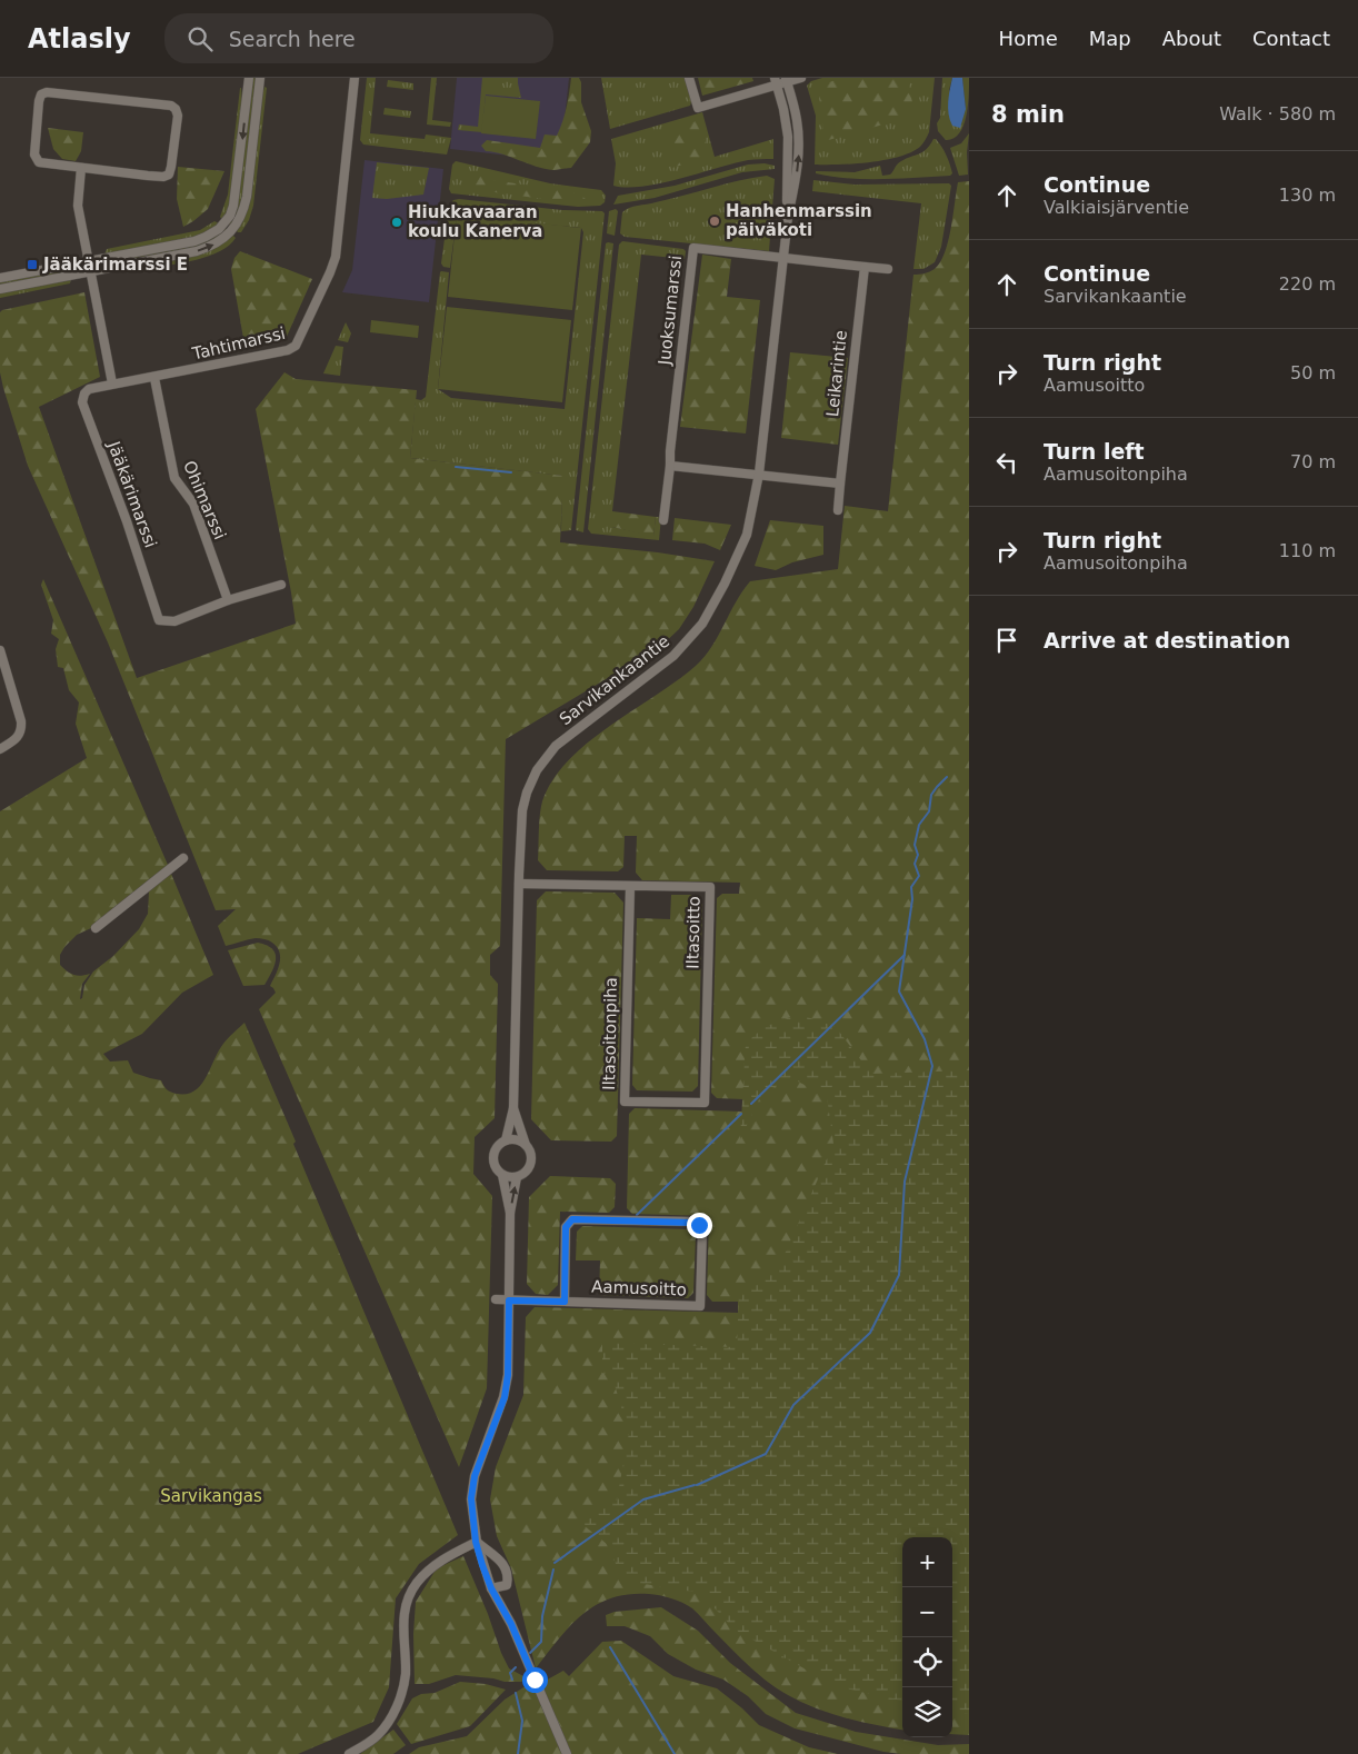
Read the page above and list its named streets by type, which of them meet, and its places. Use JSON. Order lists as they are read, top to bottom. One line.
{"streets":{"street":["Juoksumarssi","Tahtimarssi","Leikarintie","Jääkärimarssi","Ohimarssi","Sarvikankaantie","Iltasoitto","Iltasoitonpiha","Aamusoitto"]},"crossings":[["Juoksumarssi","Sarvikankaantie"],["Tahtimarssi","Jääkärimarssi"],["Tahtimarssi","Ohimarssi"],["Jääkärimarssi","Ohimarssi"],["Sarvikankaantie","Iltasoitto"],["Sarvikankaantie","Aamusoitto"],["Iltasoitto","Iltasoitonpiha"]],"parks":["Sarvikangas"],"places":{"other":["Hanhenmarssin päiväkoti","Hiukkavaaran koulu Kanerva"],"transit":["Jääkärimarssi E"]},"page":{"header":"Atlasly","search":"Search here","nav":["Home","Map","About","Contact"],"heading":["8 min","Walk · 580 m"],"list":[["Continue","Valkiaisjärventie","130 m"],["Continue","Sarvikankaantie","220 m"],["Turn right","Aamusoitto","50 m"],["Turn left","Aamusoitonpiha","70 m"],["Turn right","Aamusoitonpiha","110 m"],"Arrive at destination"],"map_buttons":["+","−"]}}
